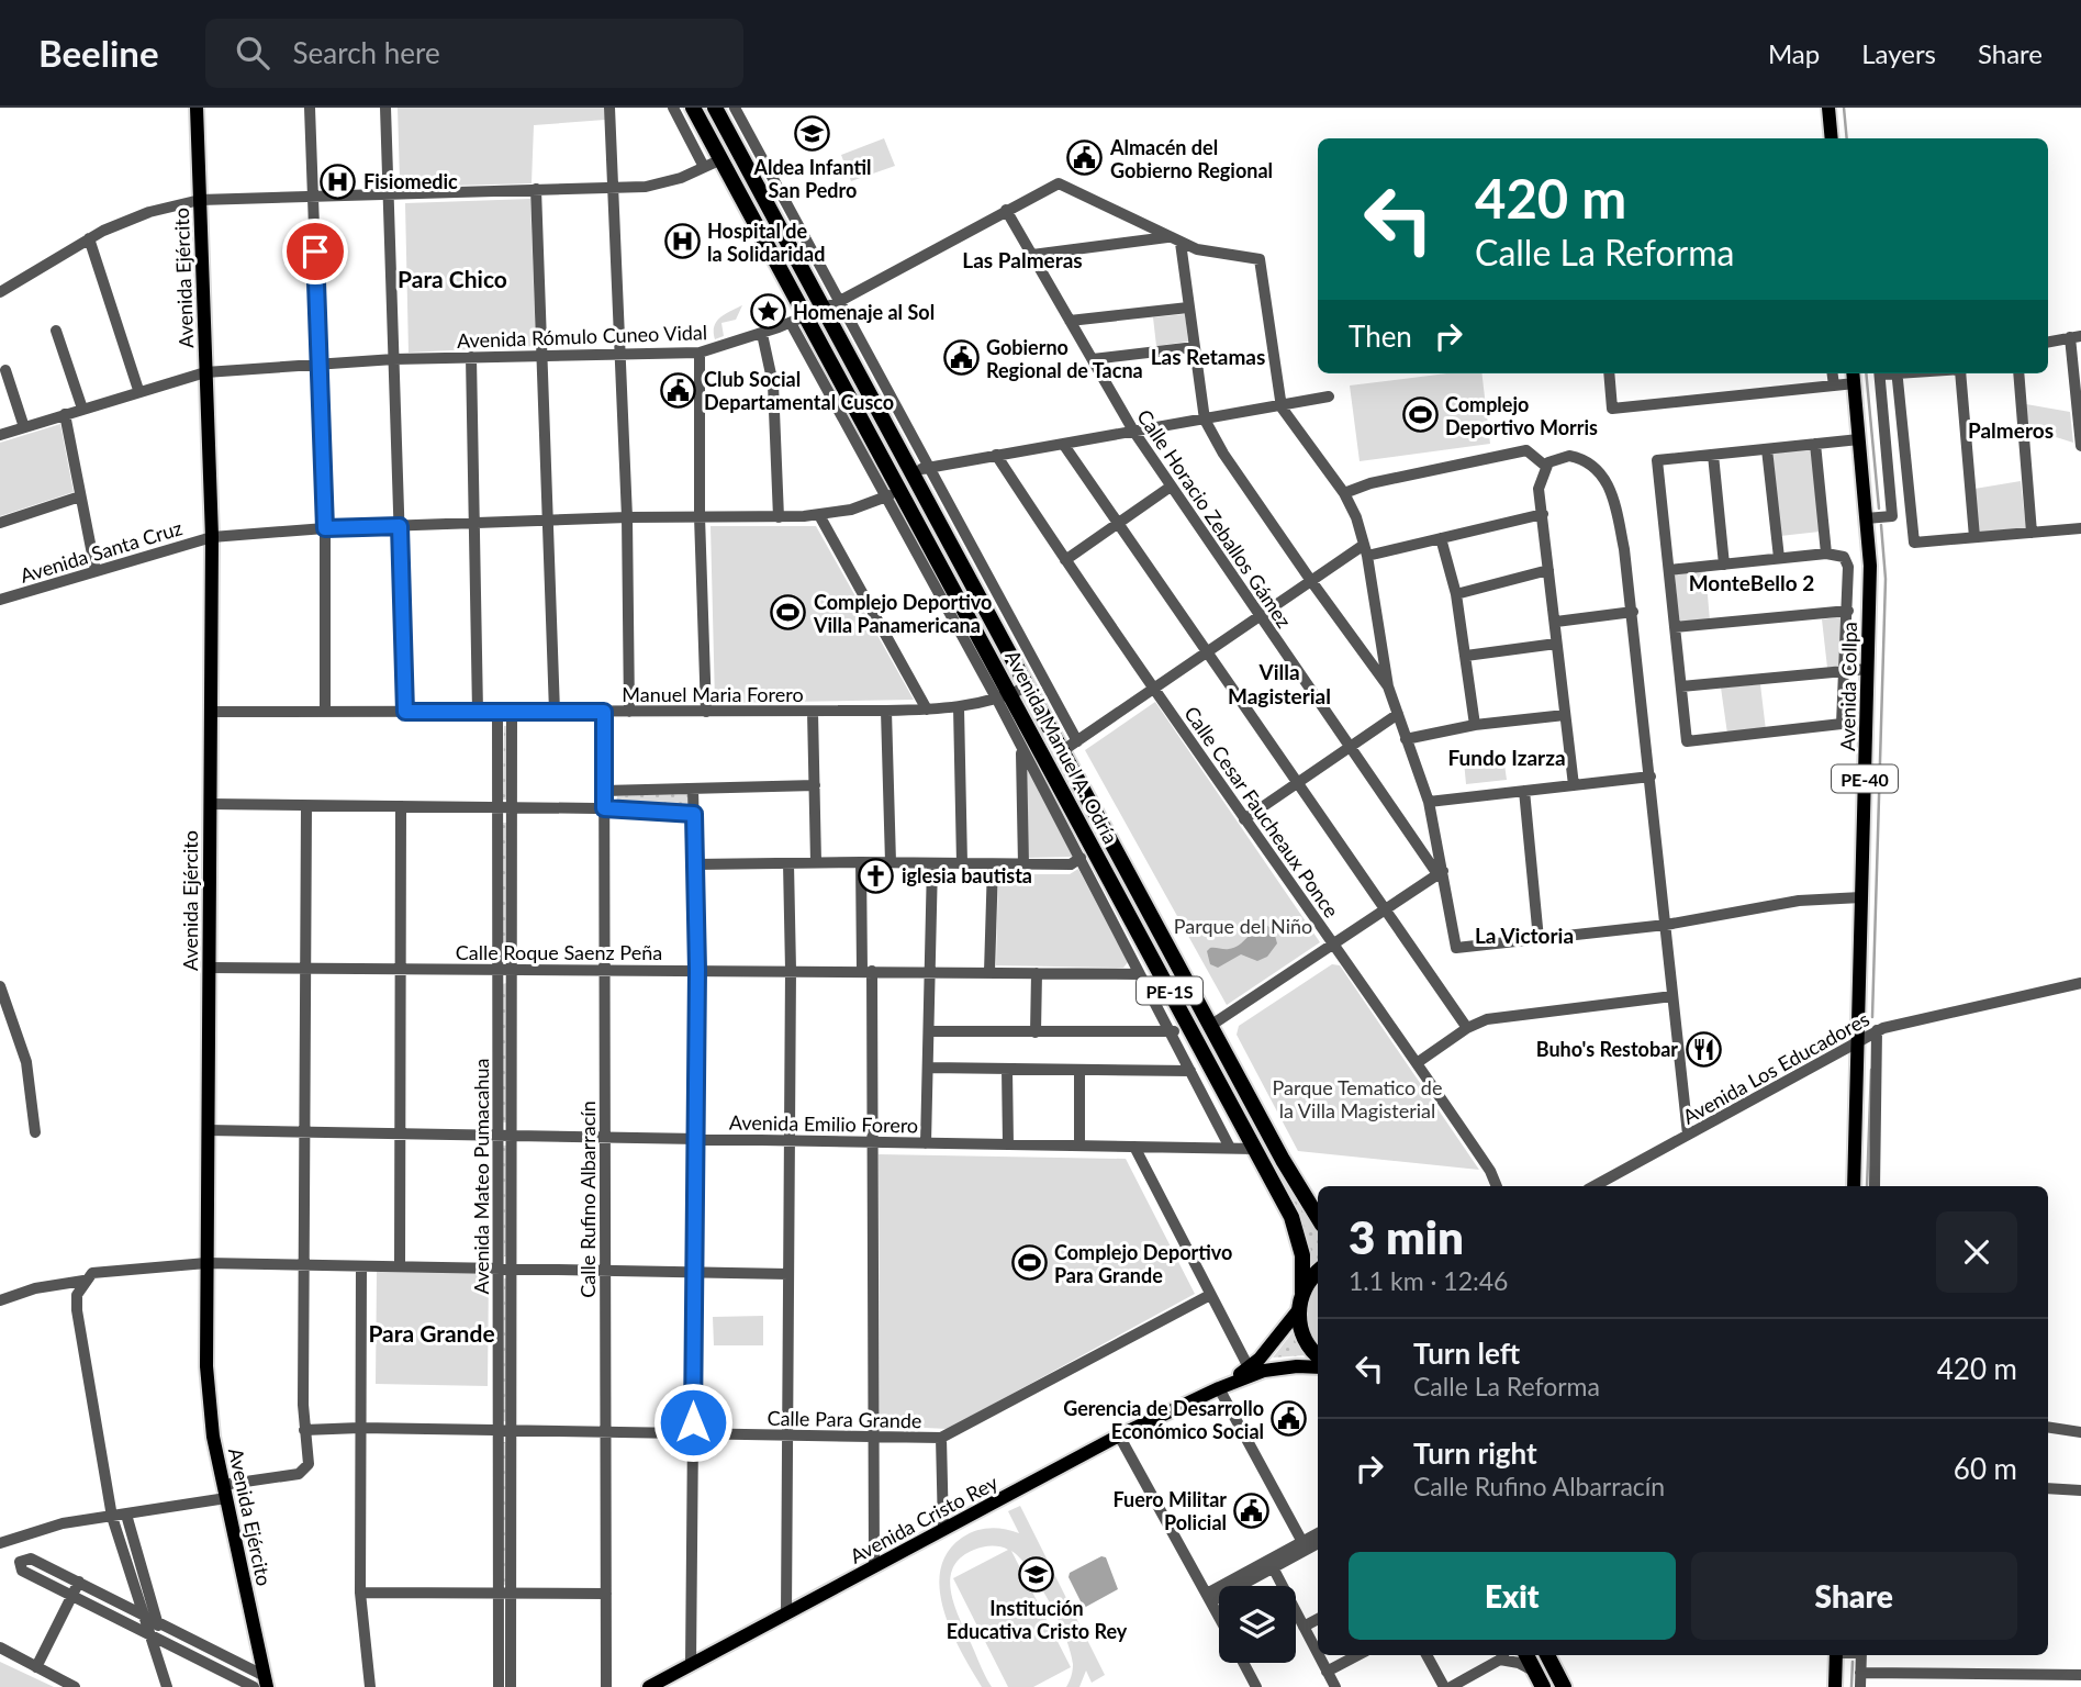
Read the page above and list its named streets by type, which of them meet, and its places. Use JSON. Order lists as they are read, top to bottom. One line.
{"streets":{"highway":["Avenida Manuel A. Odría","PE-1S"],"main road":["Avenida Ejército","Avenida Collpa","PE-40","Avenida Cristo Rey"],"street":["Avenida Rómulo Cuneo Vidal","Calle Horacio Zeballos Gámez","Avenida Santa Cruz","Manuel Maria Forero","Calle Cesar Faucheaux Ponce","Calle Roque Saenz Peña","Avenida Los Educadores","Avenida Emilio Forero","Avenida Mateo Pumacahua","Calle Rufino Albarracín","Calle Para Grande"]},"crossings":[["Avenida Ejército","Avenida Rómulo Cuneo Vidal"],["Avenida Ejército","Avenida Santa Cruz"],["Avenida Ejército","Manuel Maria Forero"],["Avenida Ejército","Calle Roque Saenz Peña"],["Avenida Ejército","Avenida Emilio Forero"],["Avenida Rómulo Cuneo Vidal","Calle Horacio Zeballos Gámez"],["Avenida Rómulo Cuneo Vidal","Avenida Manuel A. Odría"],["Avenida Santa Cruz","Avenida Manuel A. Odría"],["Avenida Collpa","Avenida Los Educadores"],["Manuel Maria Forero","Avenida Manuel A. Odría"],["Manuel Maria Forero","Avenida Mateo Pumacahua"],["Manuel Maria Forero","Calle Rufino Albarracín"],["Avenida Manuel A. Odría","Calle Roque Saenz Peña"],["Avenida Manuel A. Odría","PE-1S"],["Avenida Manuel A. Odría","Avenida Emilio Forero"],["Calle Roque Saenz Peña","Avenida Mateo Pumacahua"],["Calle Roque Saenz Peña","Calle Rufino Albarracín"],["PE-1S","Avenida Cristo Rey"],["Avenida Emilio Forero","Avenida Mateo Pumacahua"],["Avenida Emilio Forero","Calle Rufino Albarracín"],["Avenida Mateo Pumacahua","Calle Para Grande"],["Calle Rufino Albarracín","Calle Para Grande"]],"districts":["Las Palmeras","Para Chico","Las Retamas","Palmeros","MonteBello 2","Villa Magisterial","Fundo Izarza","La Victoria","Para Grande"],"parks":["Parque del Niño","Parque Tematico de la Villa Magisterial"],"places":{"school or university":["Aldea Infantil San Pedro","Institución Educativa Cristo Rey"],"public building":["Almacén del Gobierno Regional","Gobierno Regional de Tacna","Club Social Departamental Cusco","Gerencia de Desarrollo Económico Social","Fuero Militar Policial"],"hospital":["Fisiomedic","Hospital de la Solidaridad"],"place":["Homenaje al Sol"],"sports":["Complejo Deportivo Morris","Complejo Deportivo Villa Panamericana","Complejo Deportivo Para Grande"],"church":["iglesia bautista"],"restaurant":["Buho's Restobar"]},"page":{"header":"Beeline","search":"Search here","nav":["Map","Layers","Share"],"turn":["420 m","Calle La Reforma"],"then":"Then","heading":["3 min","1.1 km · 12:46"],"list":[{"name":"Turn left","note":"Calle La Reforma","value":"420 m"},{"name":"Turn right","note":"Calle Rufino Albarracín","value":"60 m"}],"buttons":["Exit","Share"]}}
